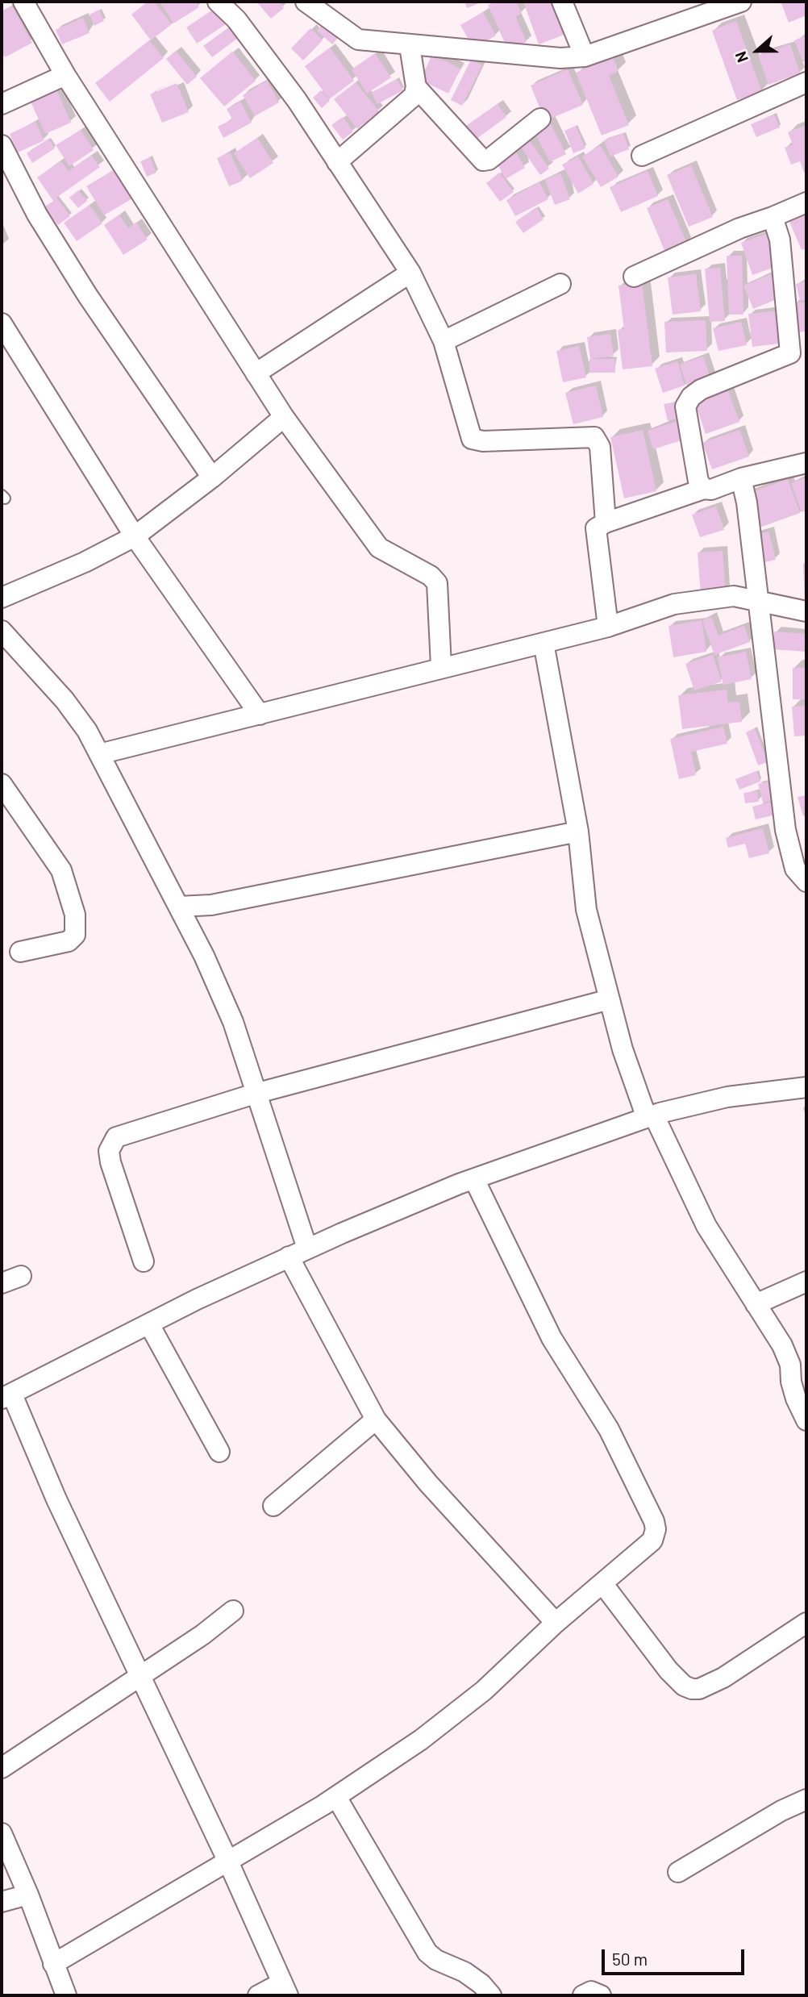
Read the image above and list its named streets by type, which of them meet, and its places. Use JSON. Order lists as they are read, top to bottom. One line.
{"scale_bar":"50 m","north":"left"}
